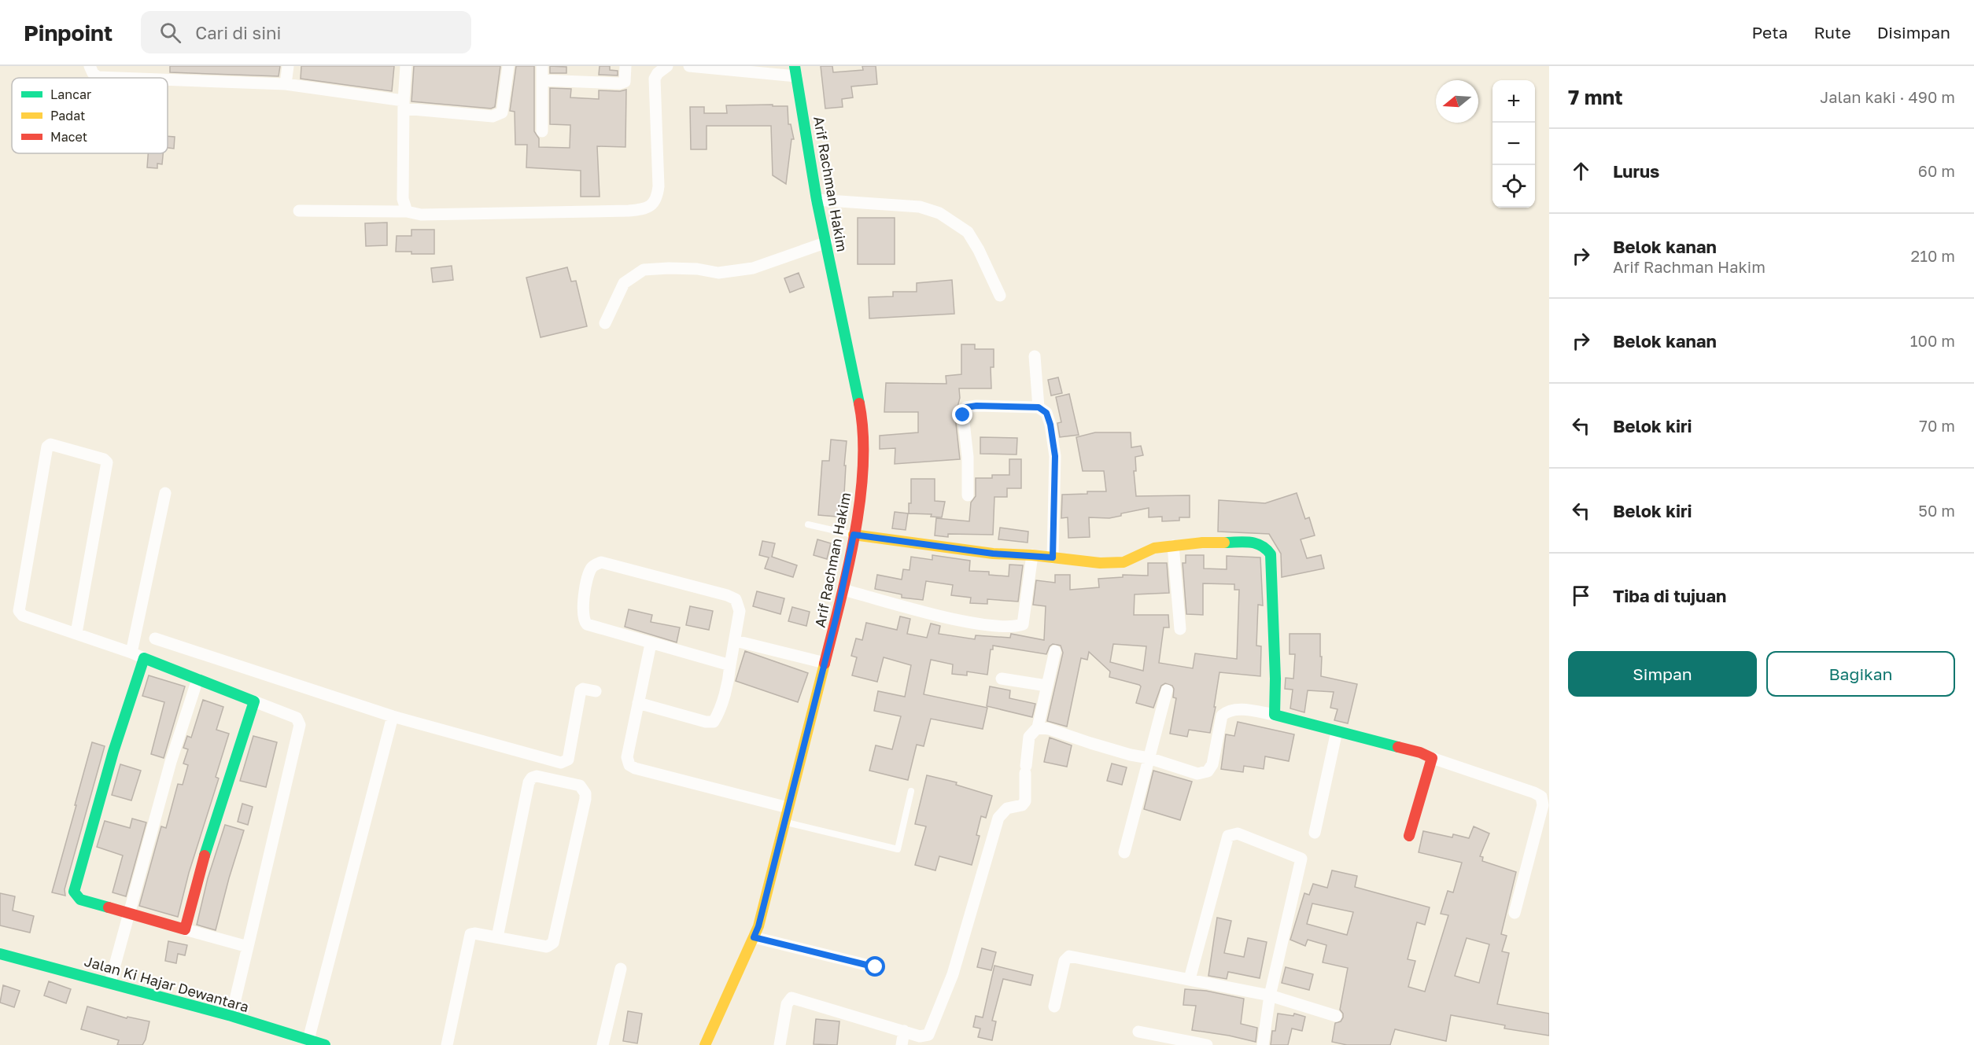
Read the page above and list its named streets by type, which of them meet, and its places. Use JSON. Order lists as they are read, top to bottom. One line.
{"streets":{"street":["Arif Rachman Hakim","Jalan Ki Hajar Dewantara"]},"legend":["Lancar","Padat","Macet"],"north":"left","page":{"header":"Pinpoint","search":"Cari di sini","nav":["Peta","Rute","Disimpan"],"heading":["7 mnt","Jalan kaki · 490 m"],"map_buttons":["+","−"],"list":[["Lurus","60 m"],["Belok kanan","Arif Rachman Hakim","210 m"],["Belok kanan","100 m"],["Belok kiri","70 m"],["Belok kiri","50 m"],"Tiba di tujuan"],"buttons":["Simpan","Bagikan"]}}
